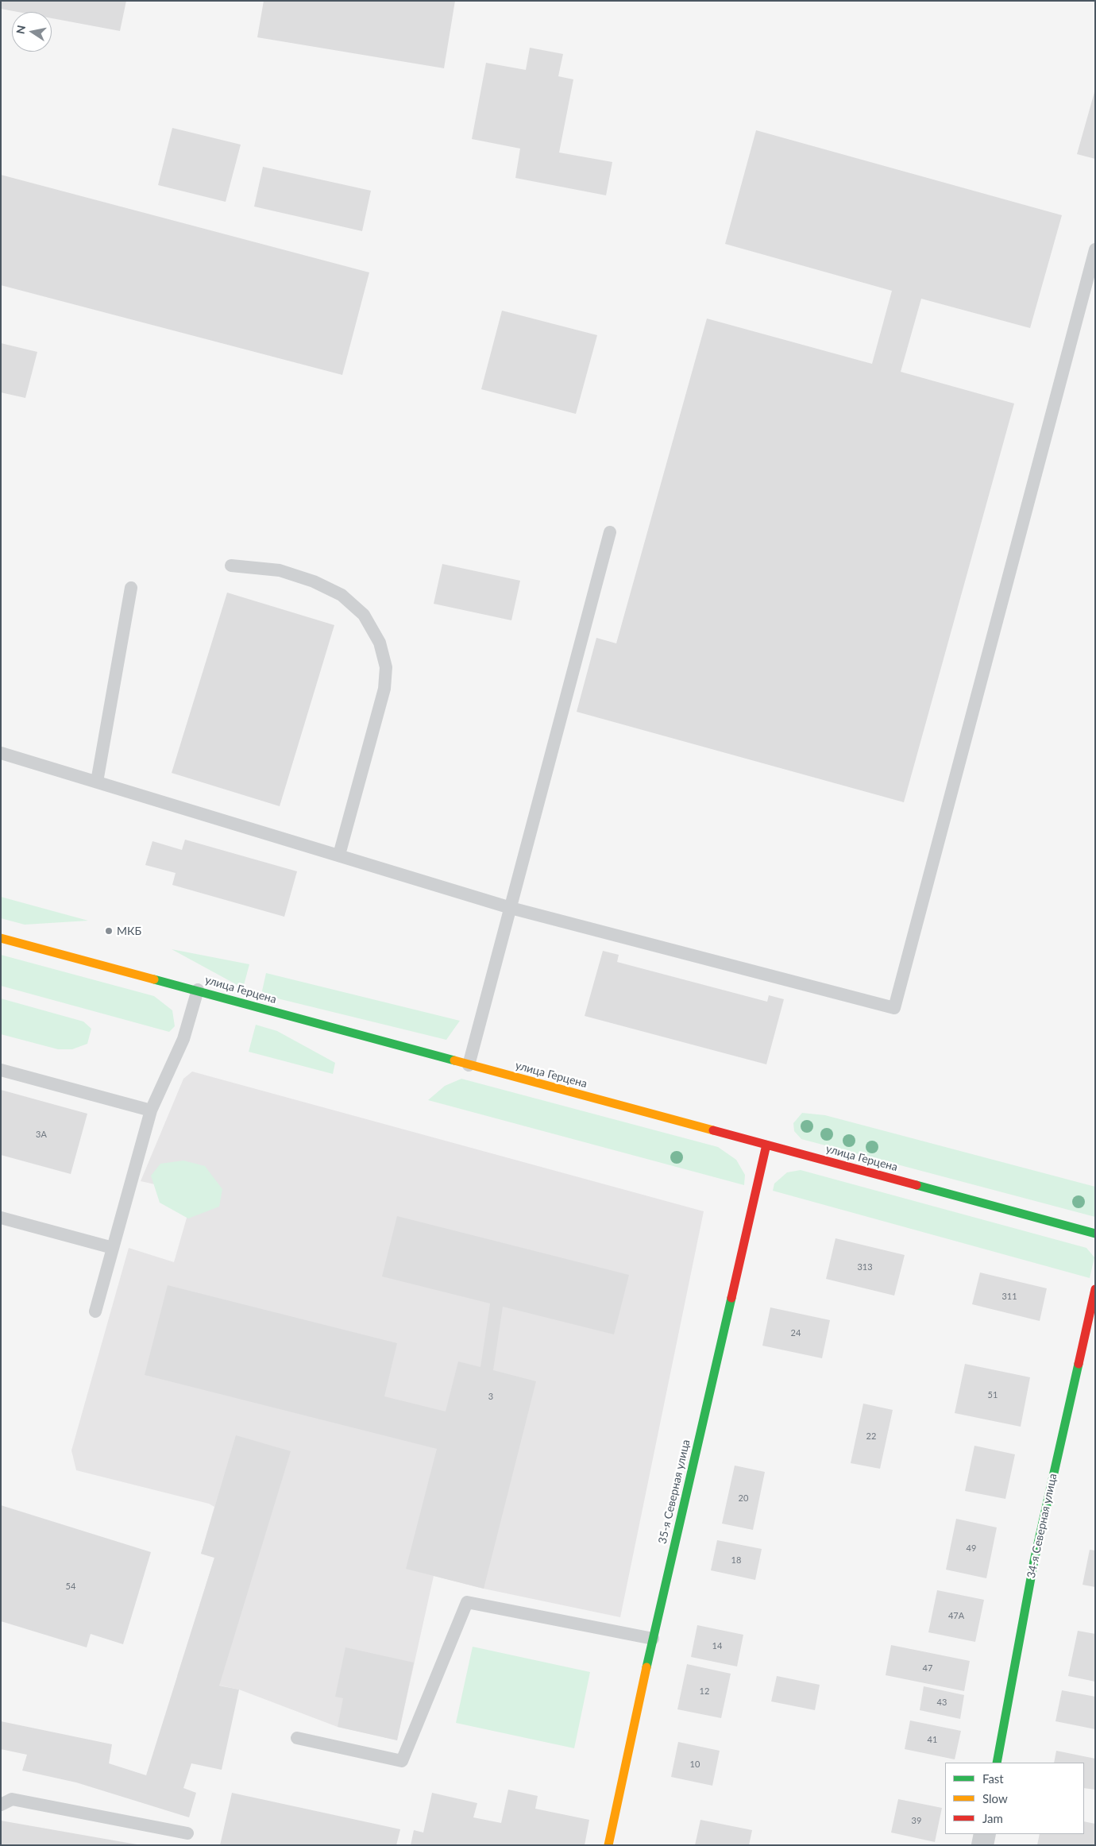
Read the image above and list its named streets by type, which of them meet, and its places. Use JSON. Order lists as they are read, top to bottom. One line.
{"streets":{"street":["улица Герцена","35-я Северная улица","34-я Северная улица"]},"crossings":[["улица Герцена","35-я Северная улица"]],"places":["МКБ"],"house_numbers":["3А","313","311","24","51","3","22","20","49","18","54","47А","14","47","12","43","41","10","39"],"legend":["Fast","Slow","Jam"],"north":"left"}
